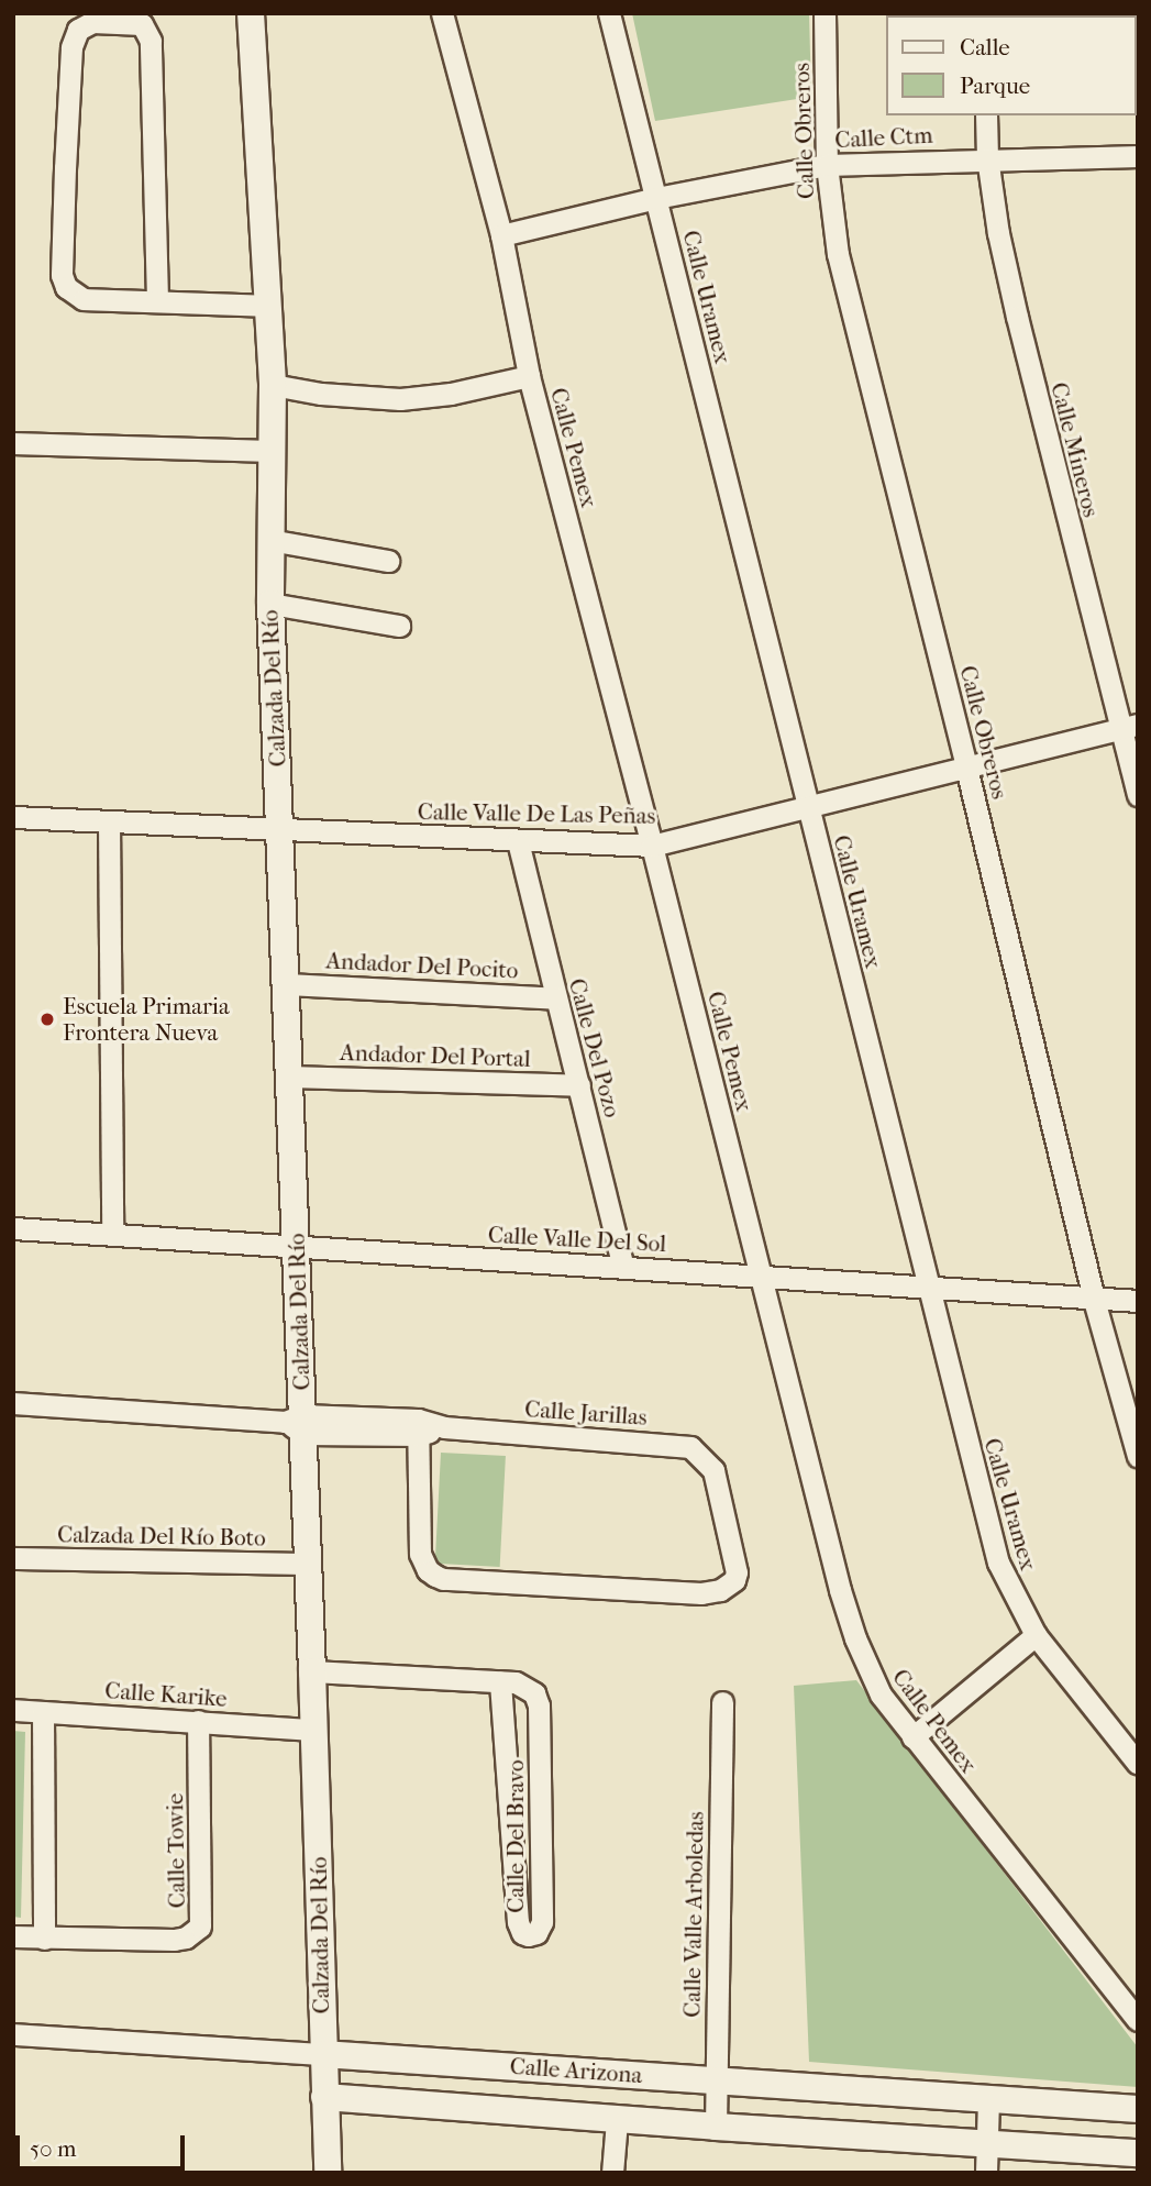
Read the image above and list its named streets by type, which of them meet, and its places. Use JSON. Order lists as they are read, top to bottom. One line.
{"streets":{"street":["Calle Obreros","Calle Ctm","Calle Uramex","Calle Pemex","Calle Mineros","Calzada Del Río","Calle Valle De Las Peñas","Andador Del Pocito","Calle Del Pozo","Andador Del Portal","Calle Valle Del Sol","Calle Jarillas","Calzada Del Río Boto","Calle Karike","Calle Del Bravo","Calle Towie","Calle Valle Arboledas","Calle Arizona"]},"crossings":[["Calle Obreros","Calle Ctm"],["Calle Obreros","Calle Valle De Las Peñas"],["Calle Obreros","Calle Valle Del Sol"],["Calle Ctm","Calle Uramex"],["Calle Ctm","Calle Pemex"],["Calle Ctm","Calle Mineros"],["Calle Uramex","Calle Valle De Las Peñas"],["Calle Uramex","Calle Valle Del Sol"],["Calle Pemex","Calle Valle De Las Peñas"],["Calle Pemex","Calle Valle Del Sol"],["Calle Mineros","Calle Valle De Las Peñas"],["Calzada Del Río","Calle Valle De Las Peñas"],["Calzada Del Río","Andador Del Pocito"],["Calzada Del Río","Andador Del Portal"],["Calzada Del Río","Calle Valle Del Sol"],["Calzada Del Río","Calle Jarillas"],["Calzada Del Río","Calzada Del Río Boto"],["Calzada Del Río","Calle Karike"],["Calzada Del Río","Calle Del Bravo"],["Calzada Del Río","Calle Arizona"],["Calle Valle De Las Peñas","Calle Del Pozo"],["Andador Del Pocito","Calle Del Pozo"],["Calle Del Pozo","Andador Del Portal"],["Calle Del Pozo","Calle Valle Del Sol"],["Calle Karike","Calle Towie"],["Calle Valle Arboledas","Calle Arizona"]],"places":["Escuela Primaria Frontera Nueva"],"legend":["Calle","Parque"],"scale_bar":"50 m"}
